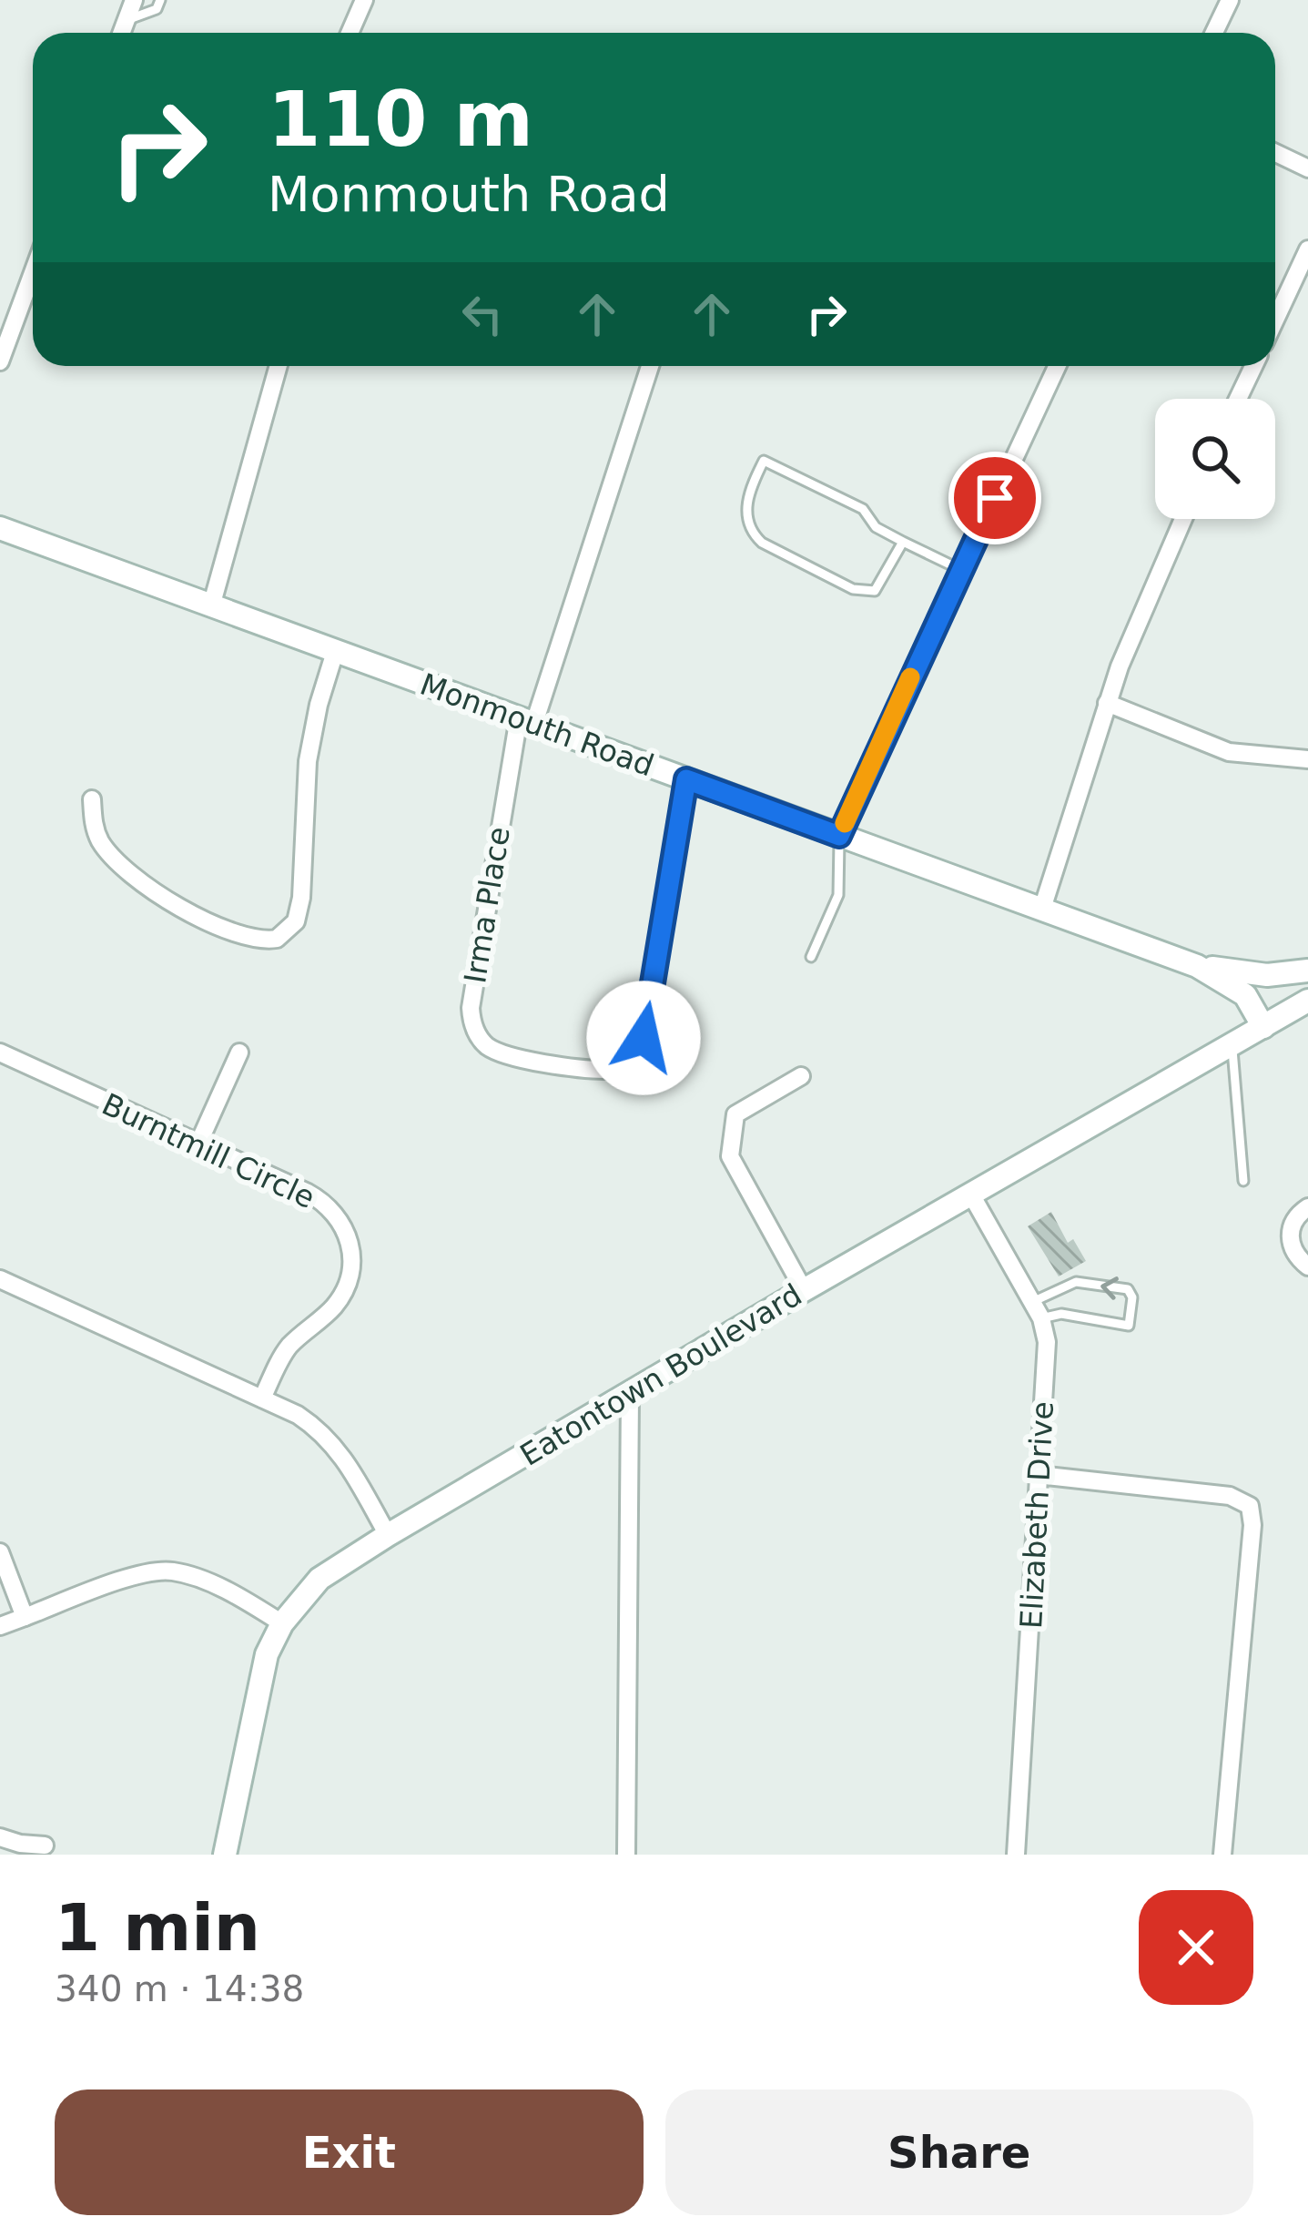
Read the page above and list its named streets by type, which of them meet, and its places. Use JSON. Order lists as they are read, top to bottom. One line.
{"streets":{"main road":["Monmouth Road","Eatontown Boulevard"],"street":["Irma Place","Burntmill Circle","Elizabeth Drive"]},"crossings":[["Monmouth Road","Irma Place"],["Monmouth Road","Eatontown Boulevard"],["Eatontown Boulevard","Elizabeth Drive"]],"page":{"turn":["110 m","Monmouth Road"],"heading":["1 min","340 m · 14:38"],"buttons":["Exit","Share"]}}
